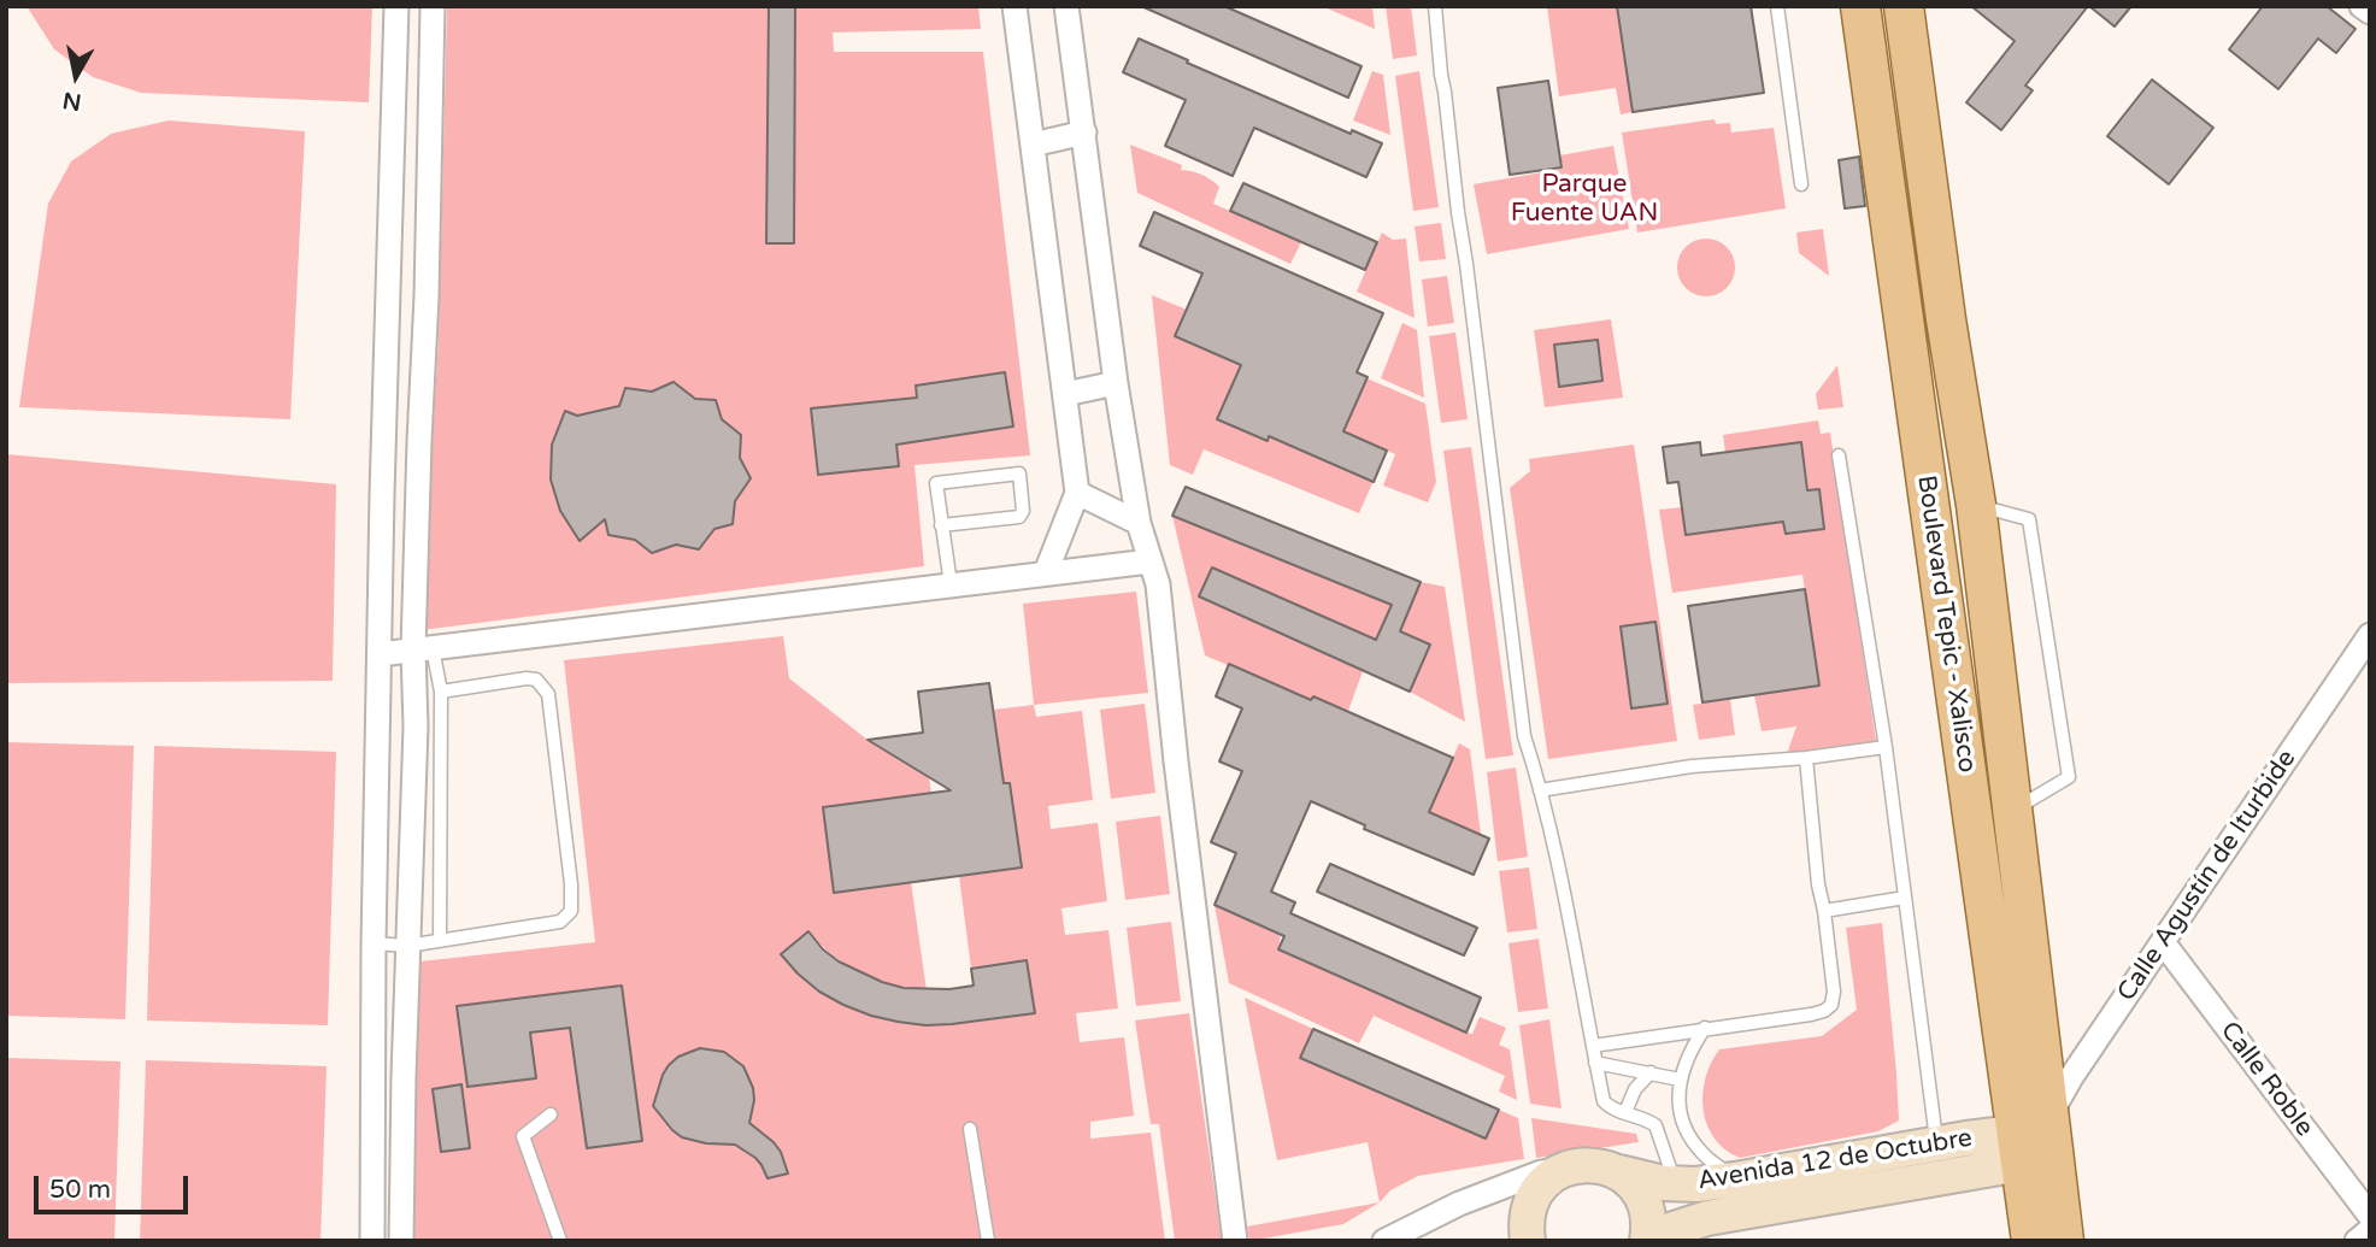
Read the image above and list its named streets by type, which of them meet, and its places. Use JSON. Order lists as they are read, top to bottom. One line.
{"streets":{"main road":["Boulevard Tepic - Xalisco","Avenida 12 de Octubre"],"street":["Calle Agustín de Iturbide","Calle Roble"]},"crossings":[["Boulevard Tepic - Xalisco","Calle Agustín de Iturbide"],["Boulevard Tepic - Xalisco","Avenida 12 de Octubre"],["Calle Agustín de Iturbide","Calle Roble"],["Calle Agustín de Iturbide","Avenida 12 de Octubre"]],"parks":["Parque Fuente UAN"],"scale_bar":"50 m","north":"bottom"}
